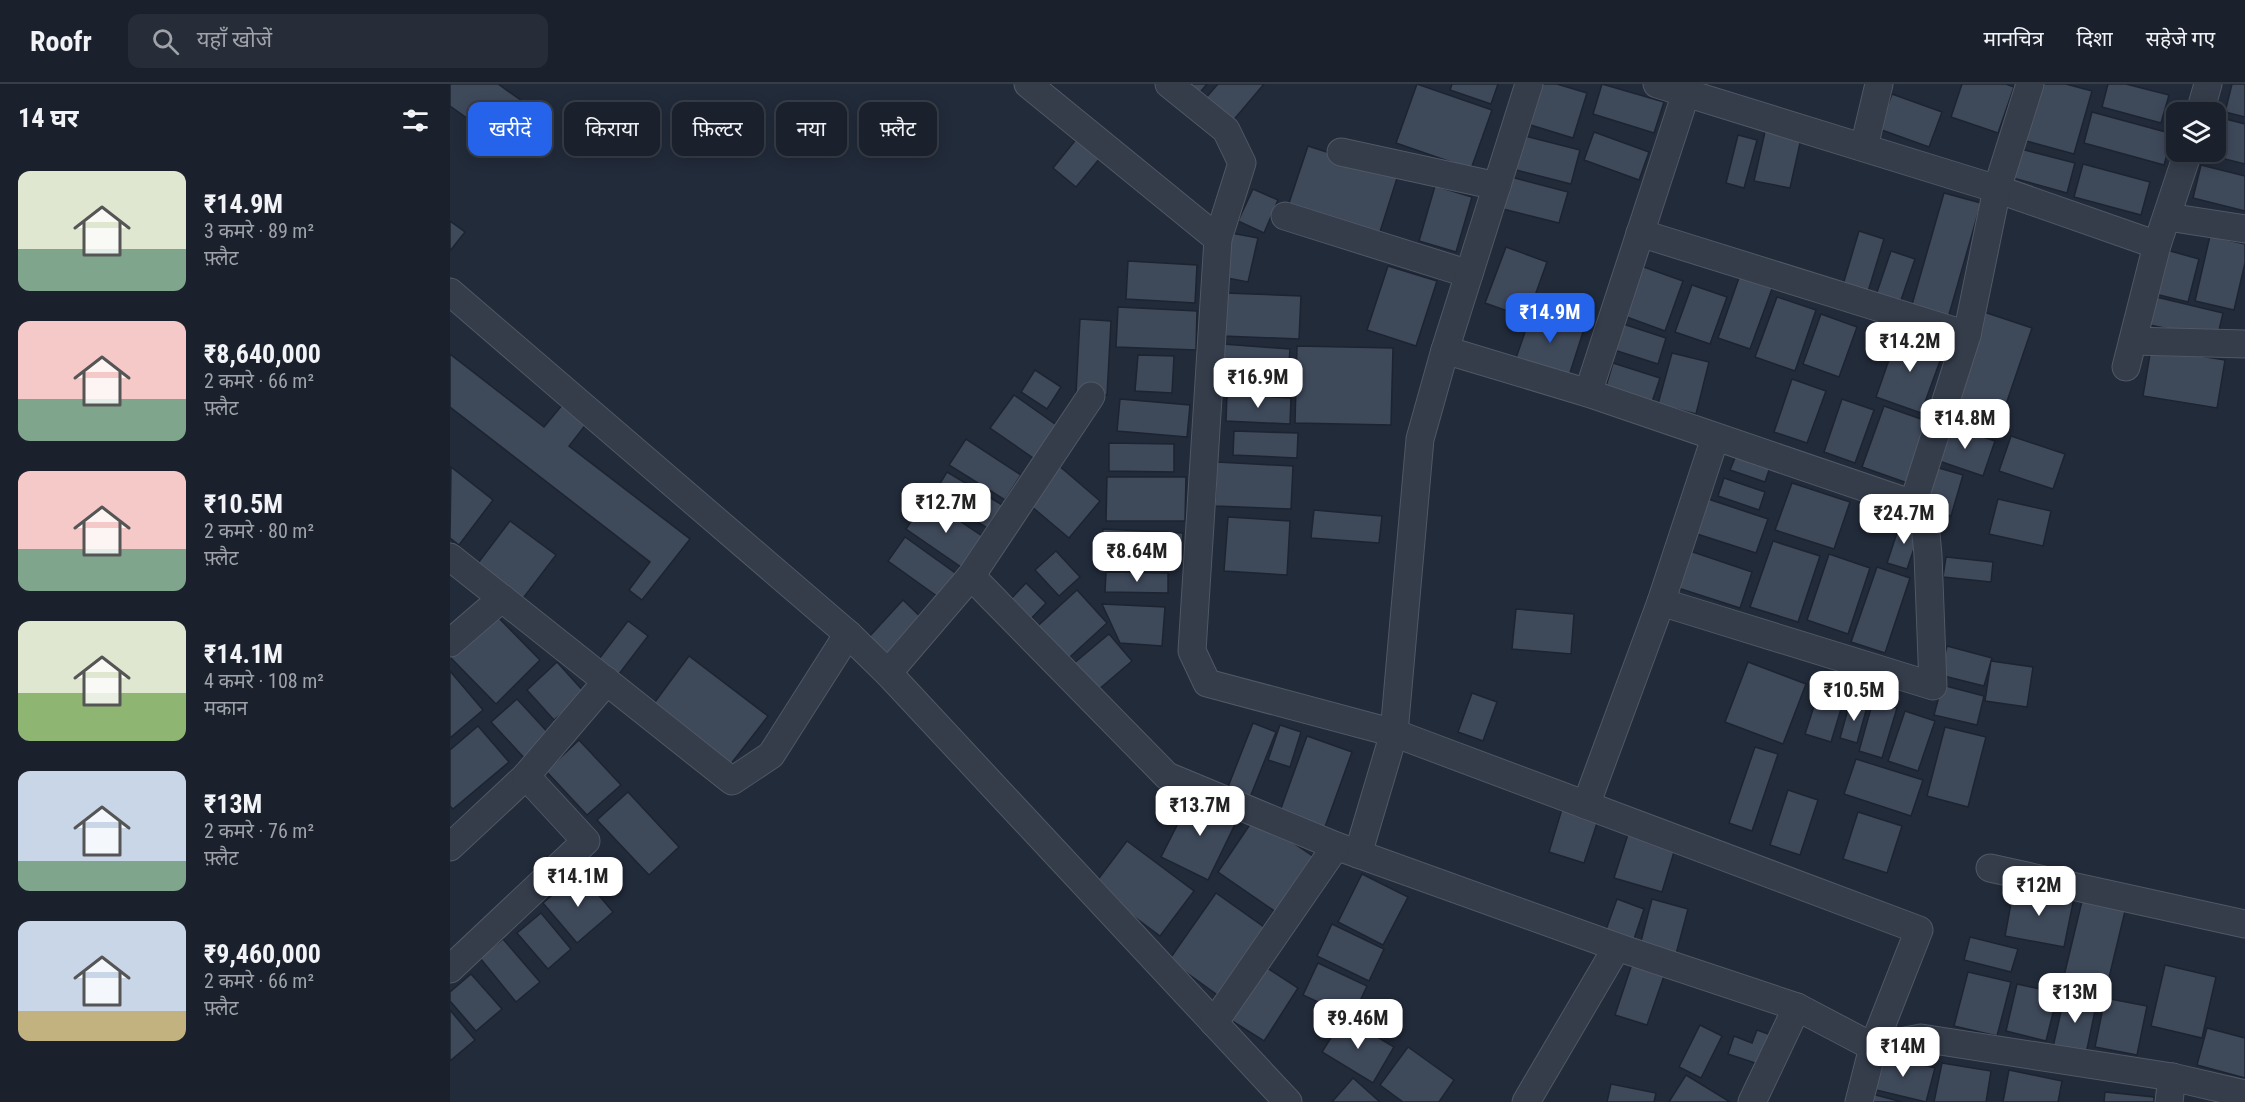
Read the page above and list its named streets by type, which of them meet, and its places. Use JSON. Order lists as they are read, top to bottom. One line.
{"page":{"header":"Roofr","search":"यहाँ खोजें","nav":["मानचित्र","दिशा","सहेजे गए"],"heading":"14 घर","chip":["खरीदें","किराया","फ़िल्टर","नया","फ़्लैट"],"list":[{"name":"₹14.9M","note":"3 कमरे · 89 m² · फ़्लैट"},{"name":"₹8,640,000","note":"2 कमरे · 66 m² · फ़्लैट"},{"name":"₹10.5M","note":"2 कमरे · 80 m² · फ़्लैट"},{"name":"₹14.1M","note":"4 कमरे · 108 m² · मकान"},{"name":"₹13M","note":"2 कमरे · 76 m² · फ़्लैट"},{"name":"₹9,460,000","note":"2 कमरे · 66 m² · फ़्लैट"}],"price":["₹14.9M","₹14.2M","₹16.9M","₹14.8M","₹12.7M","₹24.7M","₹8.64M","₹10.5M","₹13.7M","₹14.1M","₹12M","₹13M","₹9.46M","₹14M"]}}
